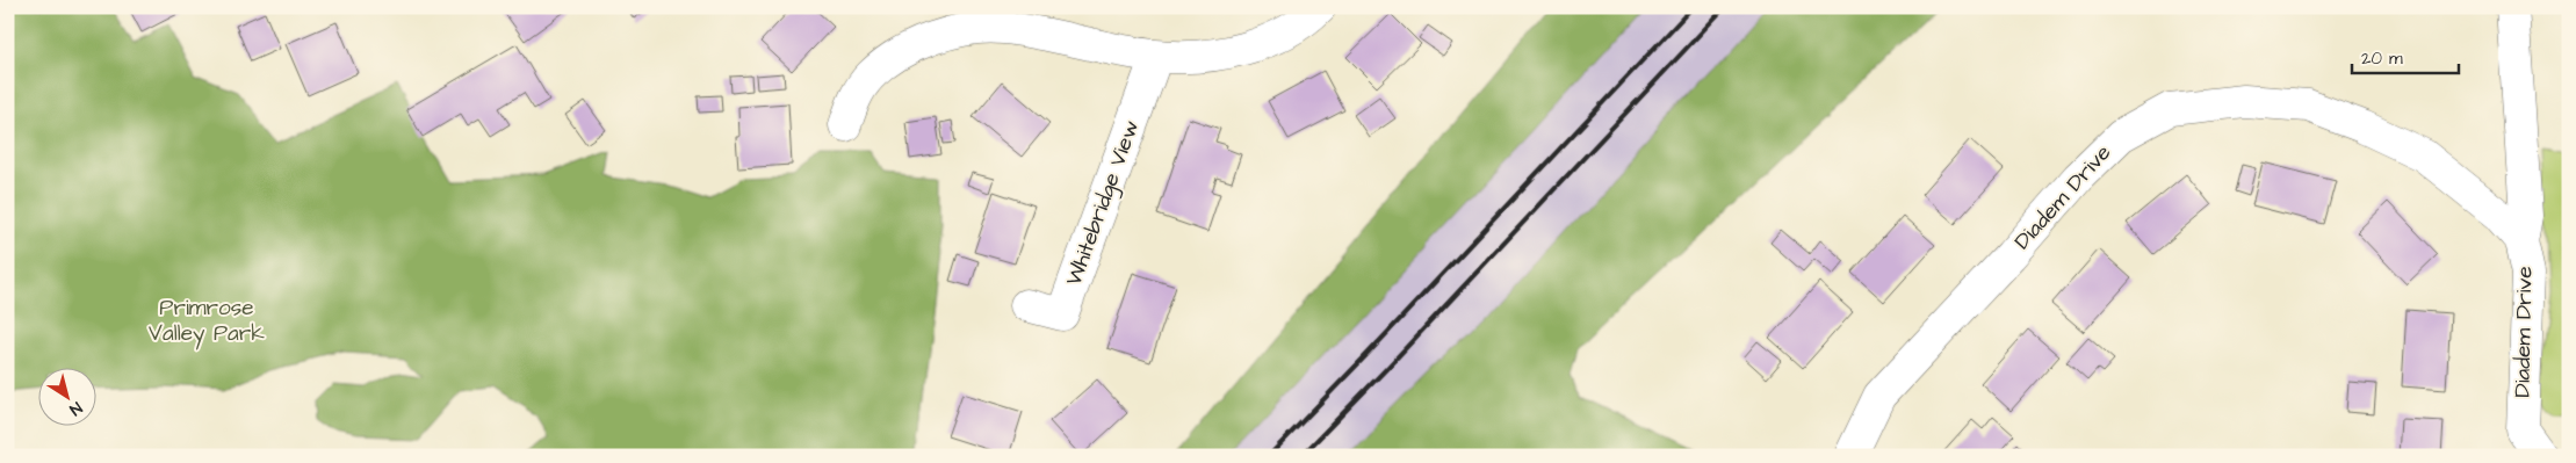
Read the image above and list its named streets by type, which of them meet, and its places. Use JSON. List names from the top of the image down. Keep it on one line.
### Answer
{"streets":{"street":["Diadem Drive","Whitebridge View"]},"parks":["Primrose Valley Park"],"scale_bar":"20 m","north":"bottom right"}
